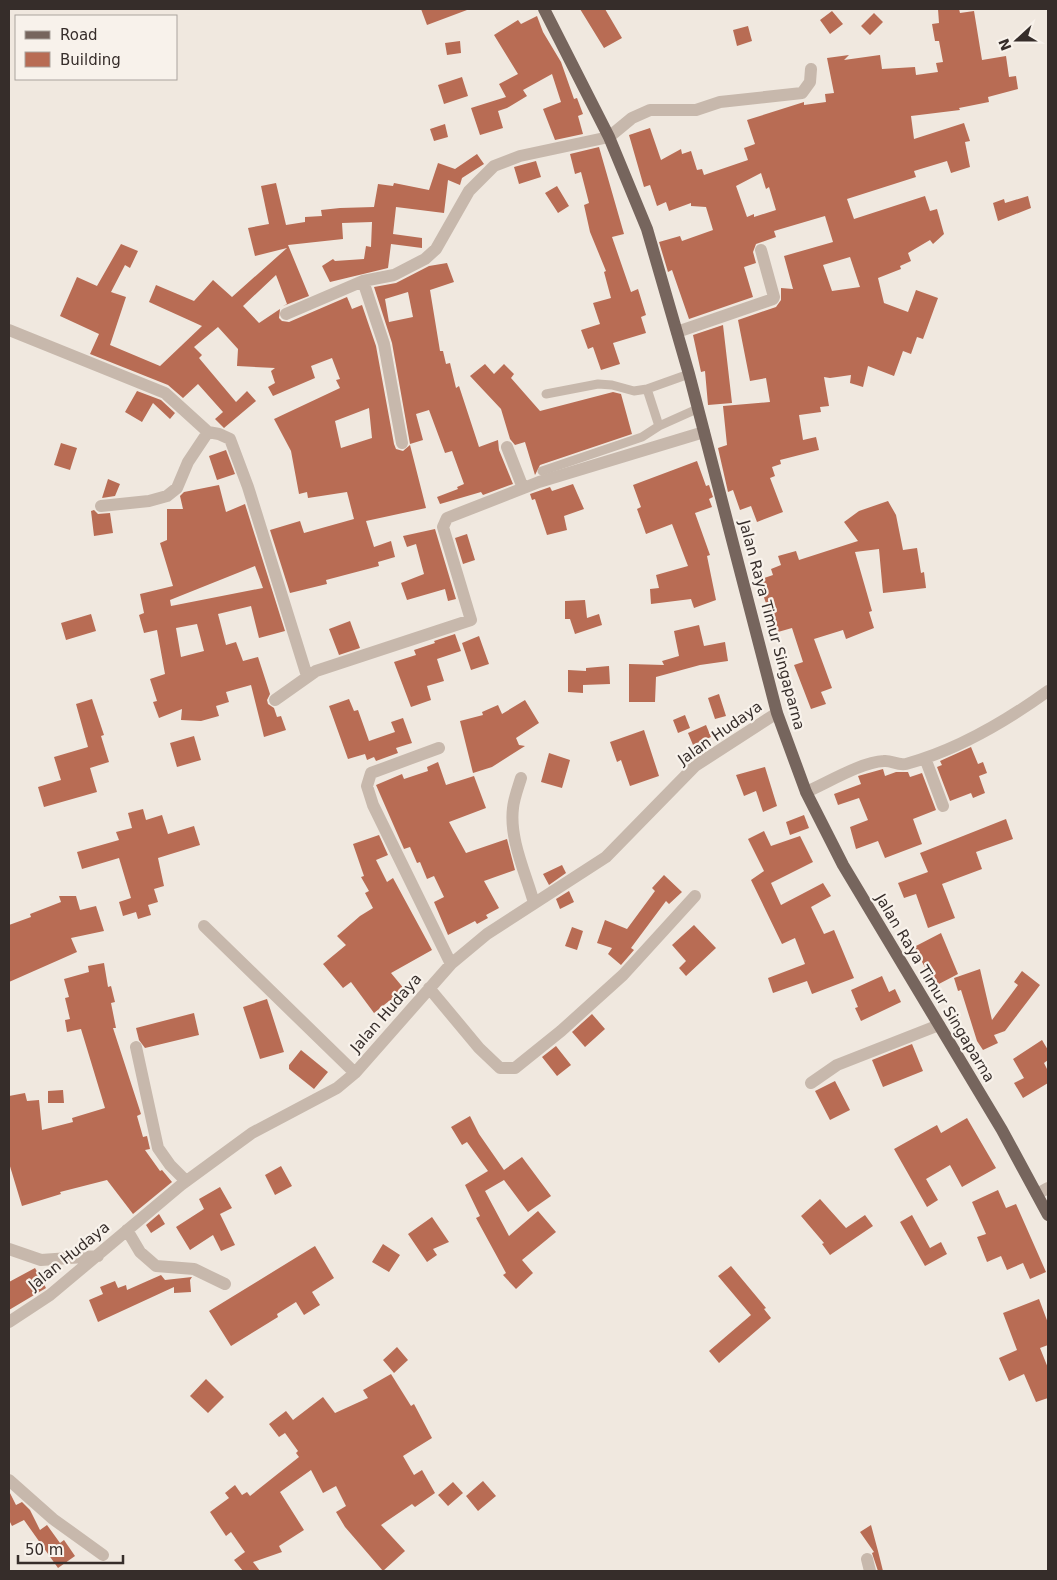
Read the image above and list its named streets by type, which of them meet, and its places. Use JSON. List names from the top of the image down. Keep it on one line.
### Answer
{"streets":{"main road":["Jalan Raya Timur Singaparna"],"street":["Jalan Hudaya"]},"crossings":[["Jalan Raya Timur Singaparna","Jalan Hudaya"]],"legend":["Road","Building"],"scale_bar":"50 m","north":"left"}
